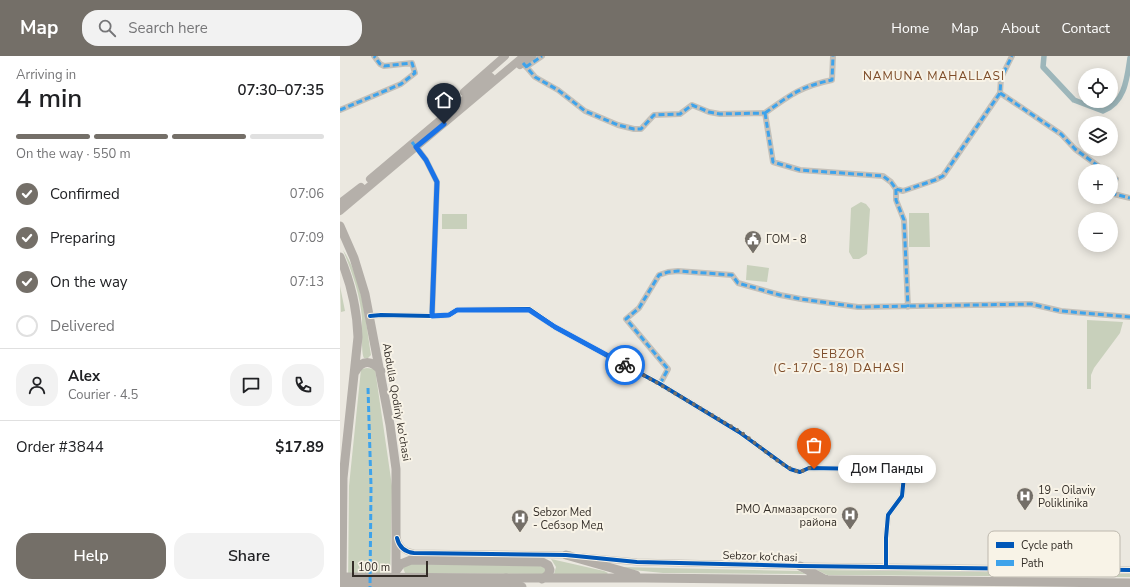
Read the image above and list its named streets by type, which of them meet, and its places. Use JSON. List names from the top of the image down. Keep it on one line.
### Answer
{"streets":{"main road":["Abdulla Qodiriy ko'chasi","Sebzor ko‘chasi"]},"crossings":[["Abdulla Qodiriy ko'chasi","Sebzor ko‘chasi"]],"districts":["NAMUNA MAHALLASI","SEBZOR (C-17/C-18) DAHASI"],"places":{"public building":["ГОМ - 8"],"other":["Дом Панды"],"hospital":["19 - Oilaviy Poliklinika","РМО Алмазарского района","Sebzor Med - Себзор Мед"]},"legend":["Cycle path","Path"],"scale_bar":"100 m","page":{"header":"Map","search":"Search here","nav":["Home","Map","About","Contact"],"heading":["4 min","Arriving in","07:30–07:35"],"panel":["Alex","Courier · 4.5","Order #3844","$17.89"],"map_buttons":["+","−"],"bar":"On the way · 550 m","list":[["Confirmed","07:06"],["Preparing","07:09"],["On the way","07:13"],"Delivered"],"bubble":"Дом Панды","buttons":["Help","Share"],"scale":"100 m"}}
